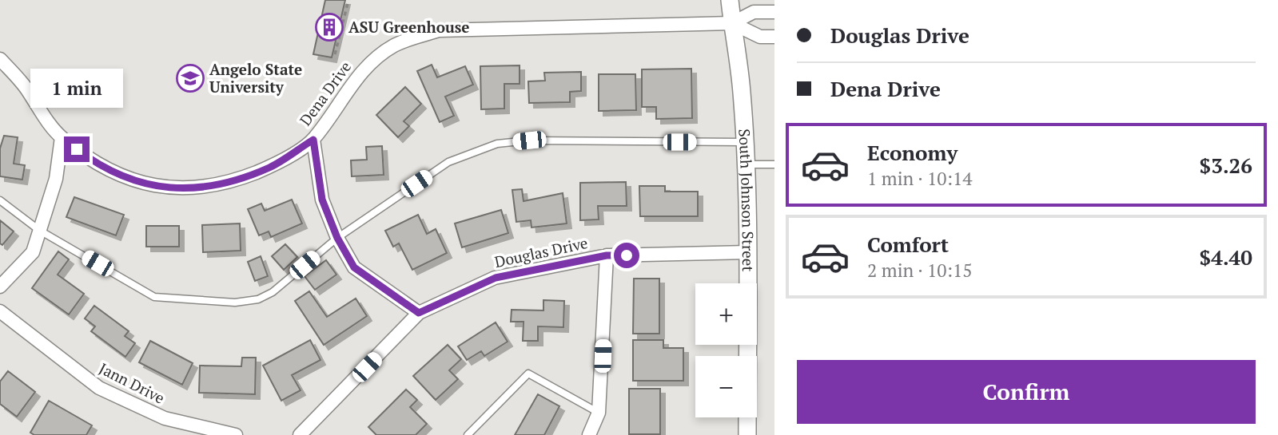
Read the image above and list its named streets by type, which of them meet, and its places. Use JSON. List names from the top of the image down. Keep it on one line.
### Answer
{"streets":{"main road":["South Johnson Street"],"street":["Dena Drive","Douglas Drive","Jann Drive"]},"crossings":[["Dena Drive","South Johnson Street"],["South Johnson Street","Douglas Drive"]],"places":{"building":["ASU Greenhouse"],"school or university":["Angelo State University"]},"page":{"banner":["Douglas Drive","Dena Drive"],"bubble":"1 min","list":[{"name":"Economy","note":"1 min · 10:14","value":"$3.26"},{"name":"Comfort","note":"2 min · 10:15","value":"$4.40"}],"map_buttons":["+","−"],"buttons":"Confirm"}}
